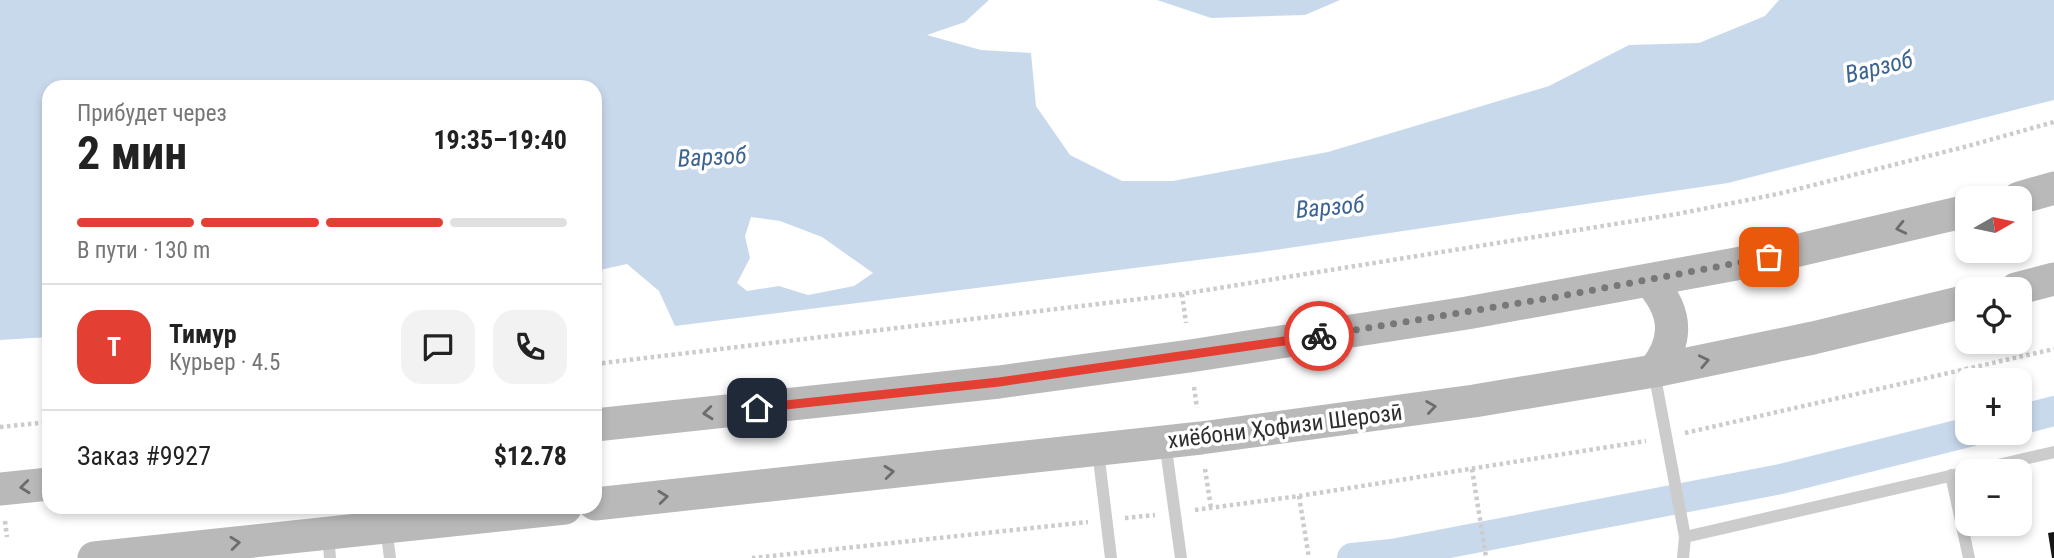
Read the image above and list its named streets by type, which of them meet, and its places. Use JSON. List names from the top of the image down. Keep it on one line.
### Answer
{"streets":{"main road":["хиёбони Ҳофизи Шерозӣ"]},"water":["Варзоб"],"north":"right","page":{"heading":["2 мин","Прибудет через","19:35–19:40"],"panel":["Тимур","Курьер · 4.5","Заказ #9927","$12.78"],"map_buttons":["+","−"],"bar":"В пути · 130 m","round":"Т"}}
